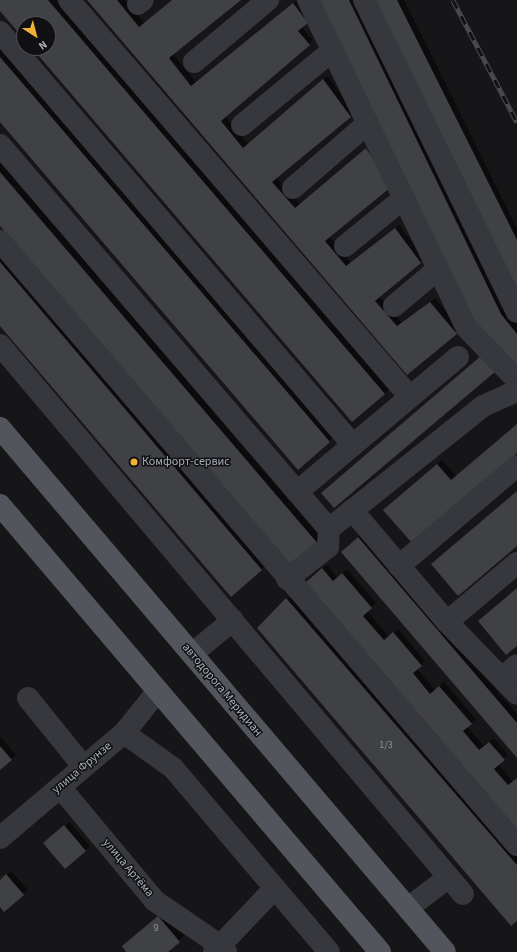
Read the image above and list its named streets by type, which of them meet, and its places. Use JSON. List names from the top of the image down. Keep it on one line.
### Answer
{"streets":{"main road":["автодорога Меридиан"],"street":["улица Фрунзе","улица Артёма"]},"crossings":[["улица Фрунзе","улица Артёма"]],"places":["Комфорт-сервис"],"house_numbers":["1/3","9"],"north":"bottom right"}
